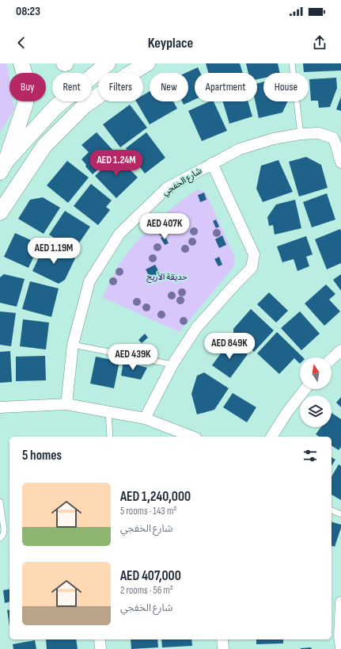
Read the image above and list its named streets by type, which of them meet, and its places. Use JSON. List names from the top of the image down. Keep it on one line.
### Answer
{"streets":{"street":["شارع الخفجي"]},"parks":["حديقة الأريج"],"north":"top","page":{"status":"08:23","header":"Keyplace","chip":["Buy","Rent","Filters","New","Apartment","House"],"price":["AED 1.24M","AED 407K","AED 1.19M","AED 849K","AED 439K"],"heading":"5 homes","list":[{"name":"AED 1,240,000","note":"5 rooms · 143 m² · شارع الخفجي"},{"name":"AED 407,000","note":"2 rooms · 56 m² · شارع الخفجي"}]}}
